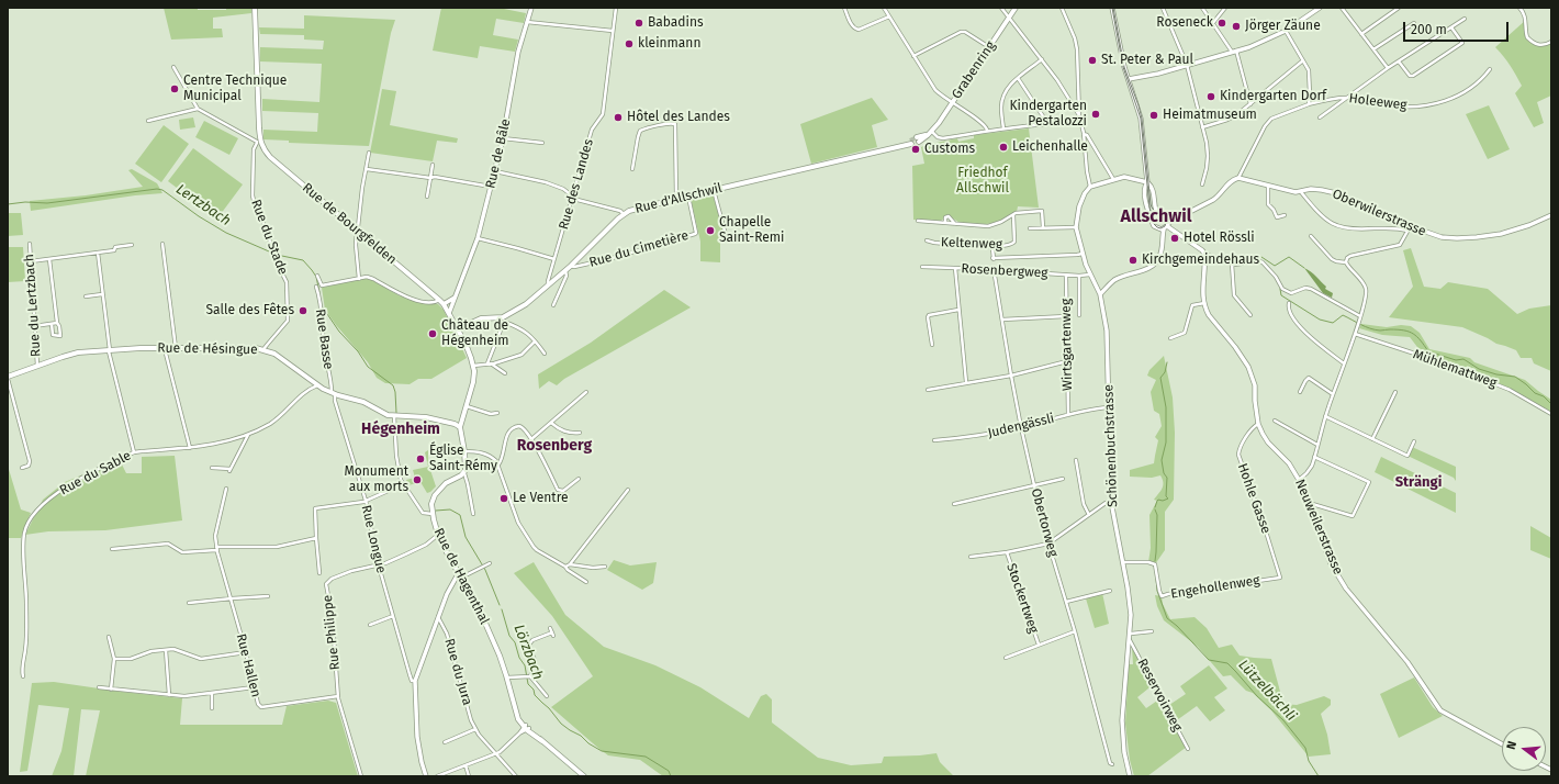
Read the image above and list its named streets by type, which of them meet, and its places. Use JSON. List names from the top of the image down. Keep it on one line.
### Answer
{"streets":{"main road":["Grabenring","Rue d'Allschwil","Rue de Bourgfelden","Rue de Hésingue","Rue de Hagenthal"],"street":["Holeeweg","Rue de Bâle","Rue des Landes","Oberwilerstrasse","Rue du Stade","Keltenweg","Rue du Cimetière","Rosenbergweg","Rue du Lertzbach","Rue Basse","Wirtsgartenweg","Mühlemattweg","Judengässli","Schönenbuchstrasse","Rue du Sable","Hohle Gasse","Obertorweg","Neuweilerstrasse","Rue Longue","Engehollenweg","Stockertweg","Rue Philippe","Rue Hallen","Rue du Jura","Reservoirweg"]},"crossings":[["Holeeweg","Oberwilerstrasse"],["Rue de Bâle","Rue de Bourgfelden"],["Rue des Landes","Rue d'Allschwil"],["Rue d'Allschwil","Rue de Bourgfelden"],["Rue d'Allschwil","Rue du Cimetière"],["Rue de Bourgfelden","Rue du Stade"],["Rue de Bourgfelden","Rue de Hésingue"],["Rue du Stade","Rue de Hésingue"],["Rosenbergweg","Wirtsgartenweg"],["Rosenbergweg","Schönenbuchstrasse"],["Rue du Lertzbach","Rue de Hésingue"],["Rue Basse","Rue de Hésingue"],["Rue Basse","Rue Longue"],["Wirtsgartenweg","Judengässli"],["Rue de Hésingue","Rue du Sable"],["Rue de Hésingue","Rue Longue"],["Judengässli","Schönenbuchstrasse"],["Judengässli","Obertorweg"],["Schönenbuchstrasse","Engehollenweg"],["Schönenbuchstrasse","Reservoirweg"],["Hohle Gasse","Neuweilerstrasse"],["Hohle Gasse","Engehollenweg"],["Rue Longue","Rue Philippe"],["Rue de Hagenthal","Rue Philippe"],["Rue Philippe","Rue Hallen"]],"districts":["Allschwil","Hégenheim","Rosenberg","Strängi"],"water":["Lertzbach","Lörzbach","Lützelbächli"],"parks":["Friedhof Allschwil"],"places":["Babadins","Roseneck","Jörger Zäune","kleinmann","St. Peter & Paul","Centre Technique Municipal","Kindergarten Dorf","Kindergarten Pestalozzi","Heimatmuseum","Hôtel des Landes","Leichenhalle","Customs","Chapelle Saint-Remi","Hotel Rössli","Kirchgemeindehaus","Salle des Fêtes","Château de Hégenheim","Église Saint-Rémy","Monument aux morts","Le Ventre"],"scale_bar":"200 m","north":"left"}
